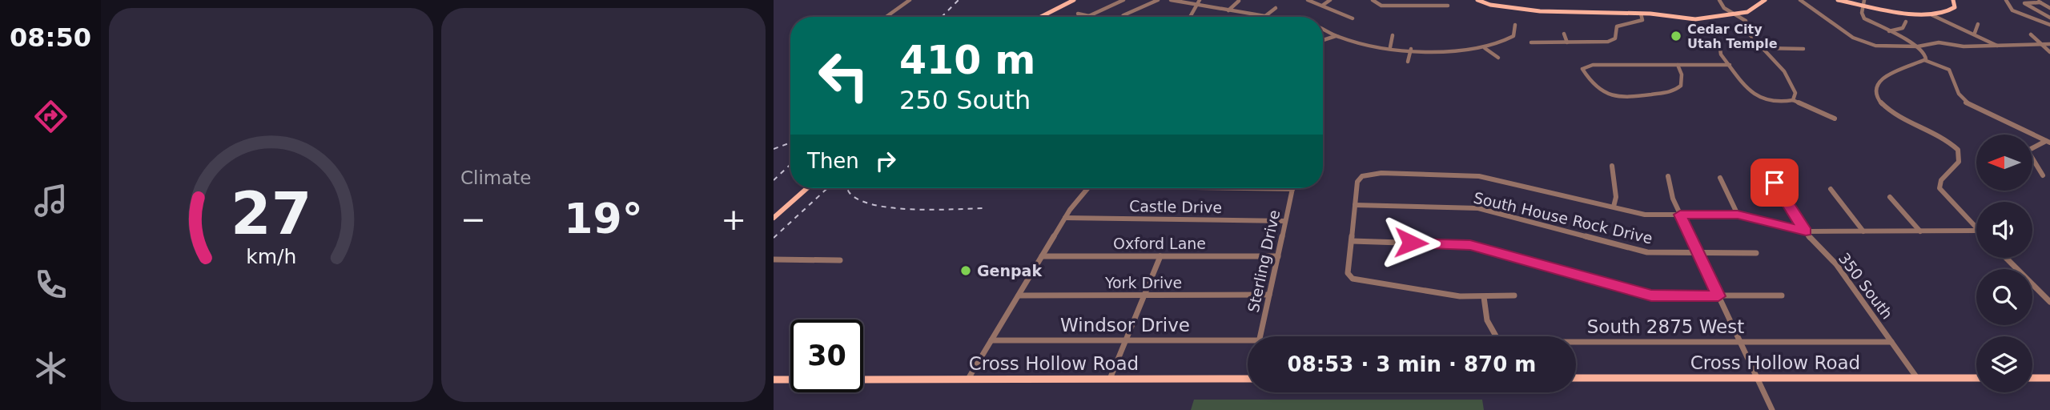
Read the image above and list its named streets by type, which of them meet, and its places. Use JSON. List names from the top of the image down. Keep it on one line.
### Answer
{"streets":{"main road":["Cross Hollow Road"],"street":["Castle Drive","South House Rock Drive","Oxford Lane","Sterling Drive","York Drive","350 South","Windsor Drive","South 2875 West"]},"crossings":[["Castle Drive","Sterling Drive"],["Oxford Lane","Sterling Drive"],["Sterling Drive","York Drive"],["350 South","South 2875 West"],["350 South","Cross Hollow Road"]],"places":["Cedar City Utah Temple","Genpak"],"north":"left","page":{"tabs":"08:50","tile":"Climate","turn":["410 m","250 South"],"then":"Then","heat":["−","19°","+"],"limit":"30","trip":"08:53 · 3 min · 870 m","gauge":["27","km/h"]}}
